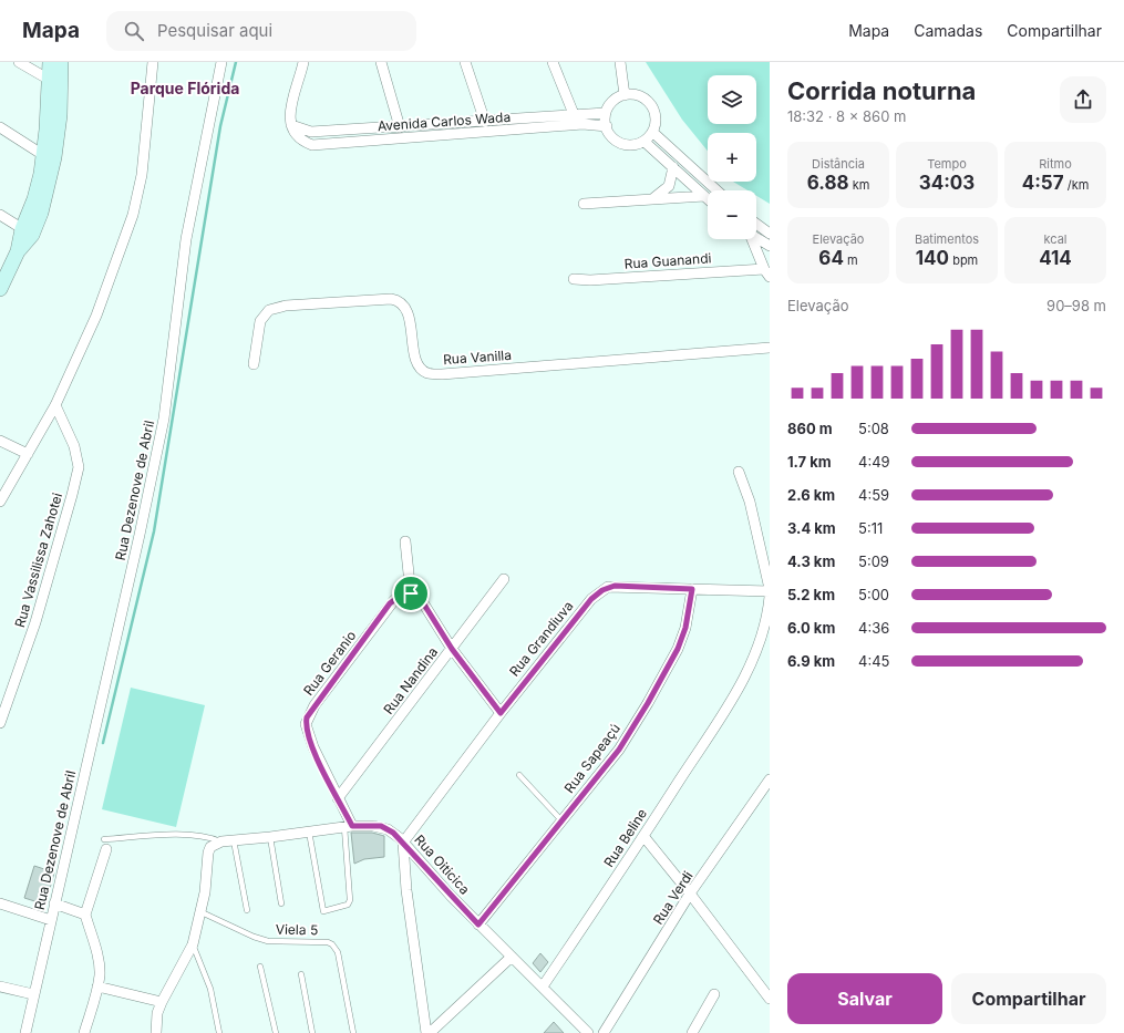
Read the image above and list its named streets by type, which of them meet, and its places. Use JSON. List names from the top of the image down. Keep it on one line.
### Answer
{"streets":{"street":["Avenida Carlos Wada","Rua Guanandi","Rua Vanilla","Rua Dezenove de Abril","Rua Vassilissa Zahotei","Rua Grandiuva","Rua Geranio","Rua Nandina","Rua Sapeaçú","Rua Beline","Rua Oiticica","Rua Verdi"],"lane":["Viela 5"]},"crossings":[["Rua Grandiuva","Rua Sapeaçú"],["Rua Grandiuva","Rua Oiticica"],["Rua Geranio","Rua Nandina"],["Rua Geranio","Rua Oiticica"],["Rua Sapeaçú","Rua Oiticica"],["Rua Beline","Rua Oiticica"],["Rua Oiticica","Viela 5"]],"districts":["Parque Flórida"],"page":{"header":"Mapa","search":"Pesquisar aqui","nav":["Mapa","Camadas","Compartilhar"],"heading":["Corrida noturna","18:32 · 8 × 860 m"],"map_buttons":["+","−"],"stats":[["Distância","6.88 km"],["Tempo","34:03"],["Ritmo","4:57 /km"],["Elevação","64 m"],["Batimentos","140 bpm"],["kcal","414"]],"chart":["Elevação","90–98 m"],"list":[{"name":"860 m","note":"5:08"},{"name":"1.7 km","note":"4:49"},{"name":"2.6 km","note":"4:59"},{"name":"3.4 km","note":"5:11"},{"name":"4.3 km","note":"5:09"},{"name":"5.2 km","note":"5:00"},{"name":"6.0 km","note":"4:36"},{"name":"6.9 km","note":"4:45"}],"buttons":["Salvar","Compartilhar"]}}
